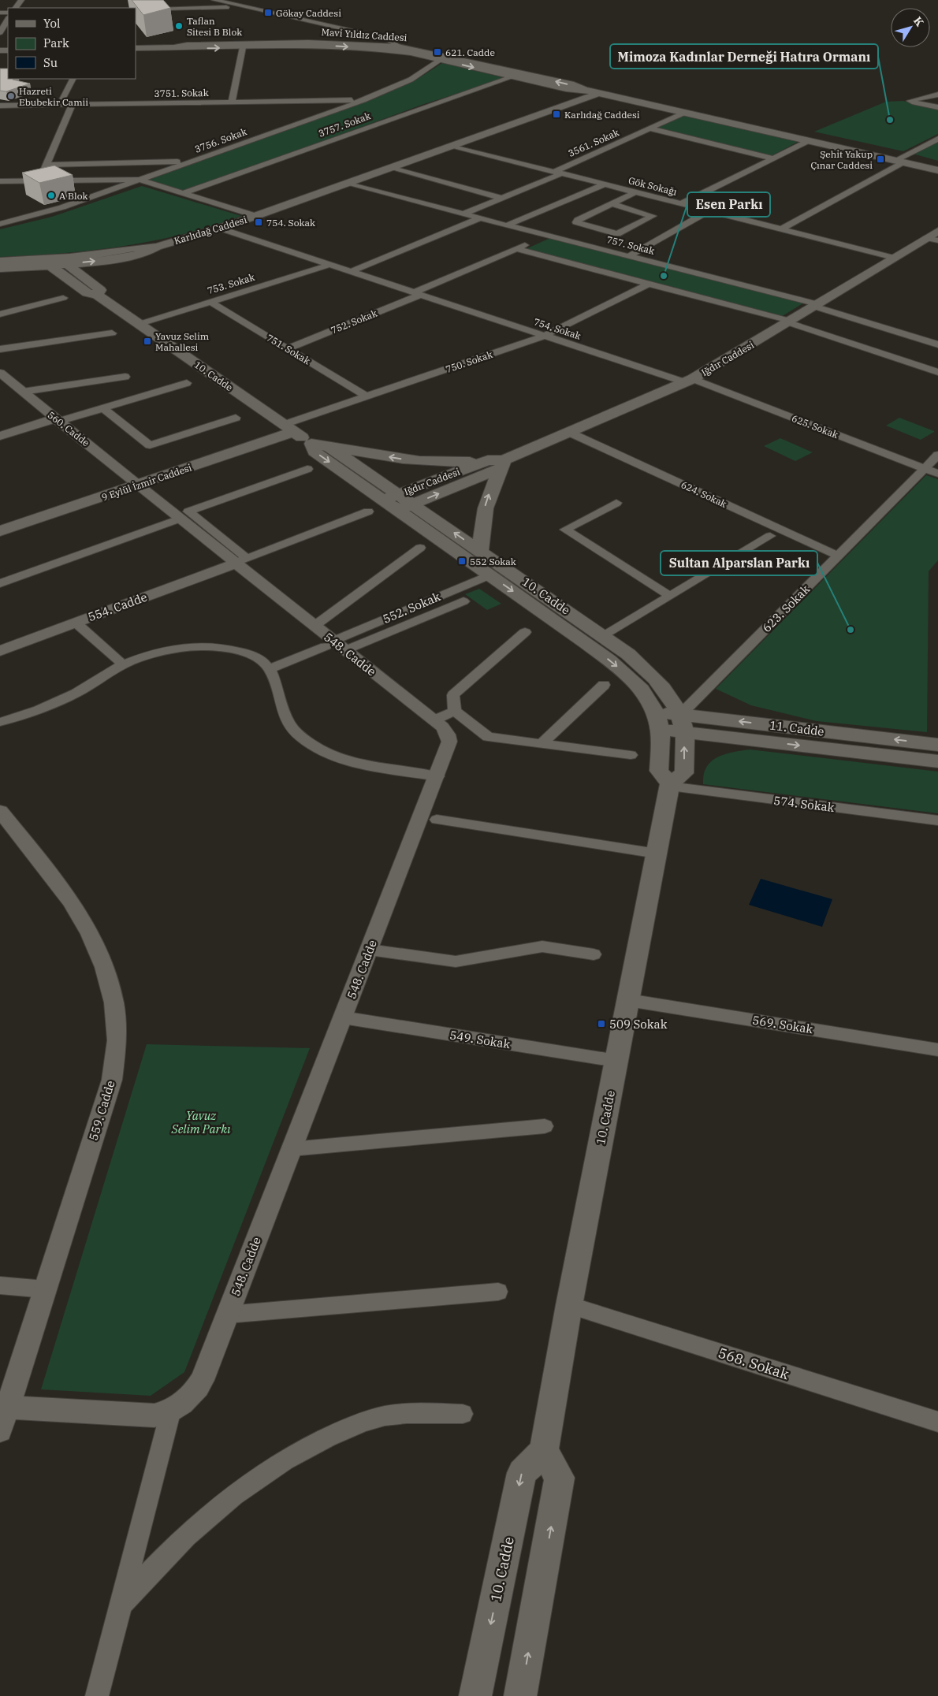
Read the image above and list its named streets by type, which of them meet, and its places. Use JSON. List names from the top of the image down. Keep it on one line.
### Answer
{"streets":{"main road":["Mavi Yıldız Caddesi","Karlıdağ Caddesi","Iğdır Caddesi","10. Cadde","9 Eylül İzmir Caddesi","11. Cadde"],"street":["3751. Sokak","3757. Sokak","3756. Sokak","3561. Sokak","Gök Sokağı","757. Sokak","753. Sokak","752. Sokak","754. Sokak","751. Sokak","750. Sokak","625. Sokak","560. Cadde","624. Sokak","554. Cadde","552. Sokak","623. Sokak","548. Cadde","574. Sokak","569. Sokak","549. Sokak","559. Cadde","568. Sokak"]},"crossings":[["Mavi Yıldız Caddesi","3757. Sokak"],["Mavi Yıldız Caddesi","3756. Sokak"],["3751. Sokak","3756. Sokak"],["3561. Sokak","Gök Sokağı"],["Gök Sokağı","Karlıdağ Caddesi"],["Gök Sokağı","Iğdır Caddesi"],["Karlıdağ Caddesi","757. Sokak"],["Karlıdağ Caddesi","754. Sokak"],["Karlıdağ Caddesi","10. Cadde"],["757. Sokak","752. Sokak"],["757. Sokak","Iğdır Caddesi"],["753. Sokak","754. Sokak"],["753. Sokak","751. Sokak"],["753. Sokak","10. Cadde"],["752. Sokak","754. Sokak"],["752. Sokak","751. Sokak"],["754. Sokak","Iğdır Caddesi"],["754. Sokak","750. Sokak"],["754. Sokak","625. Sokak"],["751. Sokak","750. Sokak"],["Iğdır Caddesi","10. Cadde"],["Iğdır Caddesi","625. Sokak"],["Iğdır Caddesi","624. Sokak"],["750. Sokak","10. Cadde"],["750. Sokak","9 Eylül İzmir Caddesi"],["10. Cadde","9 Eylül İzmir Caddesi"],["10. Cadde","552. Sokak"],["10. Cadde","623. Sokak"],["10. Cadde","11. Cadde"],["10. Cadde","574. Sokak"],["10. Cadde","569. Sokak"],["10. Cadde","549. Sokak"],["10. Cadde","568. Sokak"],["625. Sokak","623. Sokak"],["560. Cadde","9 Eylül İzmir Caddesi"],["560. Cadde","548. Cadde"],["9 Eylül İzmir Caddesi","548. Cadde"],["624. Sokak","623. Sokak"],["554. Cadde","548. Cadde"],["552. Sokak","548. Cadde"],["623. Sokak","11. Cadde"],["548. Cadde","549. Sokak"],["548. Cadde","559. Cadde"]],"parks":["Yavuz Selim Parkı"],"places":{"transit":["Gökay Caddesi","621. Cadde","Karlıdağ Caddesi","Şehit Yakup Çınar Caddesi","754. Sokak","Yavuz Selim Mahallesi","552 Sokak","509 Sokak"],"other":["Taflan Sitesi B Blok","Hazreti Ebubekir Camii","Mimoza Kadınlar Derneği Hatıra Ormanı","A Blok","Esen Parkı","Sultan Alparslan Parkı"]},"legend":["Yol","Park","Su"],"north":"top right"}
